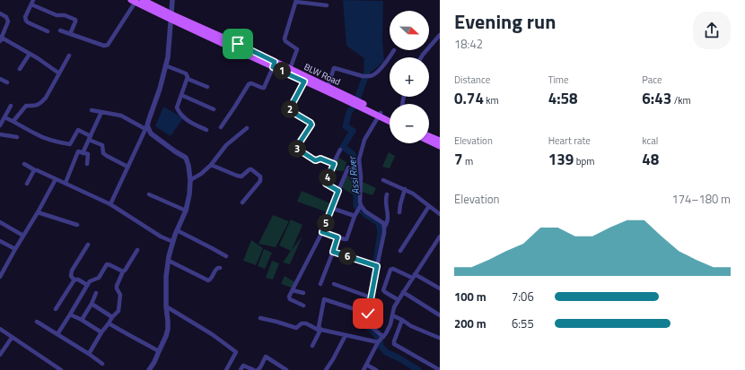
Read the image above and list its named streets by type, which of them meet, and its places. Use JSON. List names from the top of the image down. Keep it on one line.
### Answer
{"streets":{"main road":["BLW Road"]},"water":["Assi River"],"north":"right","page":{"heading":["Evening run","18:42"],"map_buttons":["+","−"],"stats":[["Distance","0.74 km"],["Time","4:58"],["Pace","6:43 /km"],["Elevation","7 m"],["Heart rate","139 bpm"],["kcal","48"]],"pins":["1","2","3","4","5","6"],"chart":["Elevation","174–180 m"],"list":[{"name":"100 m","note":"7:06"},{"name":"200 m","note":"6:55"}]}}
